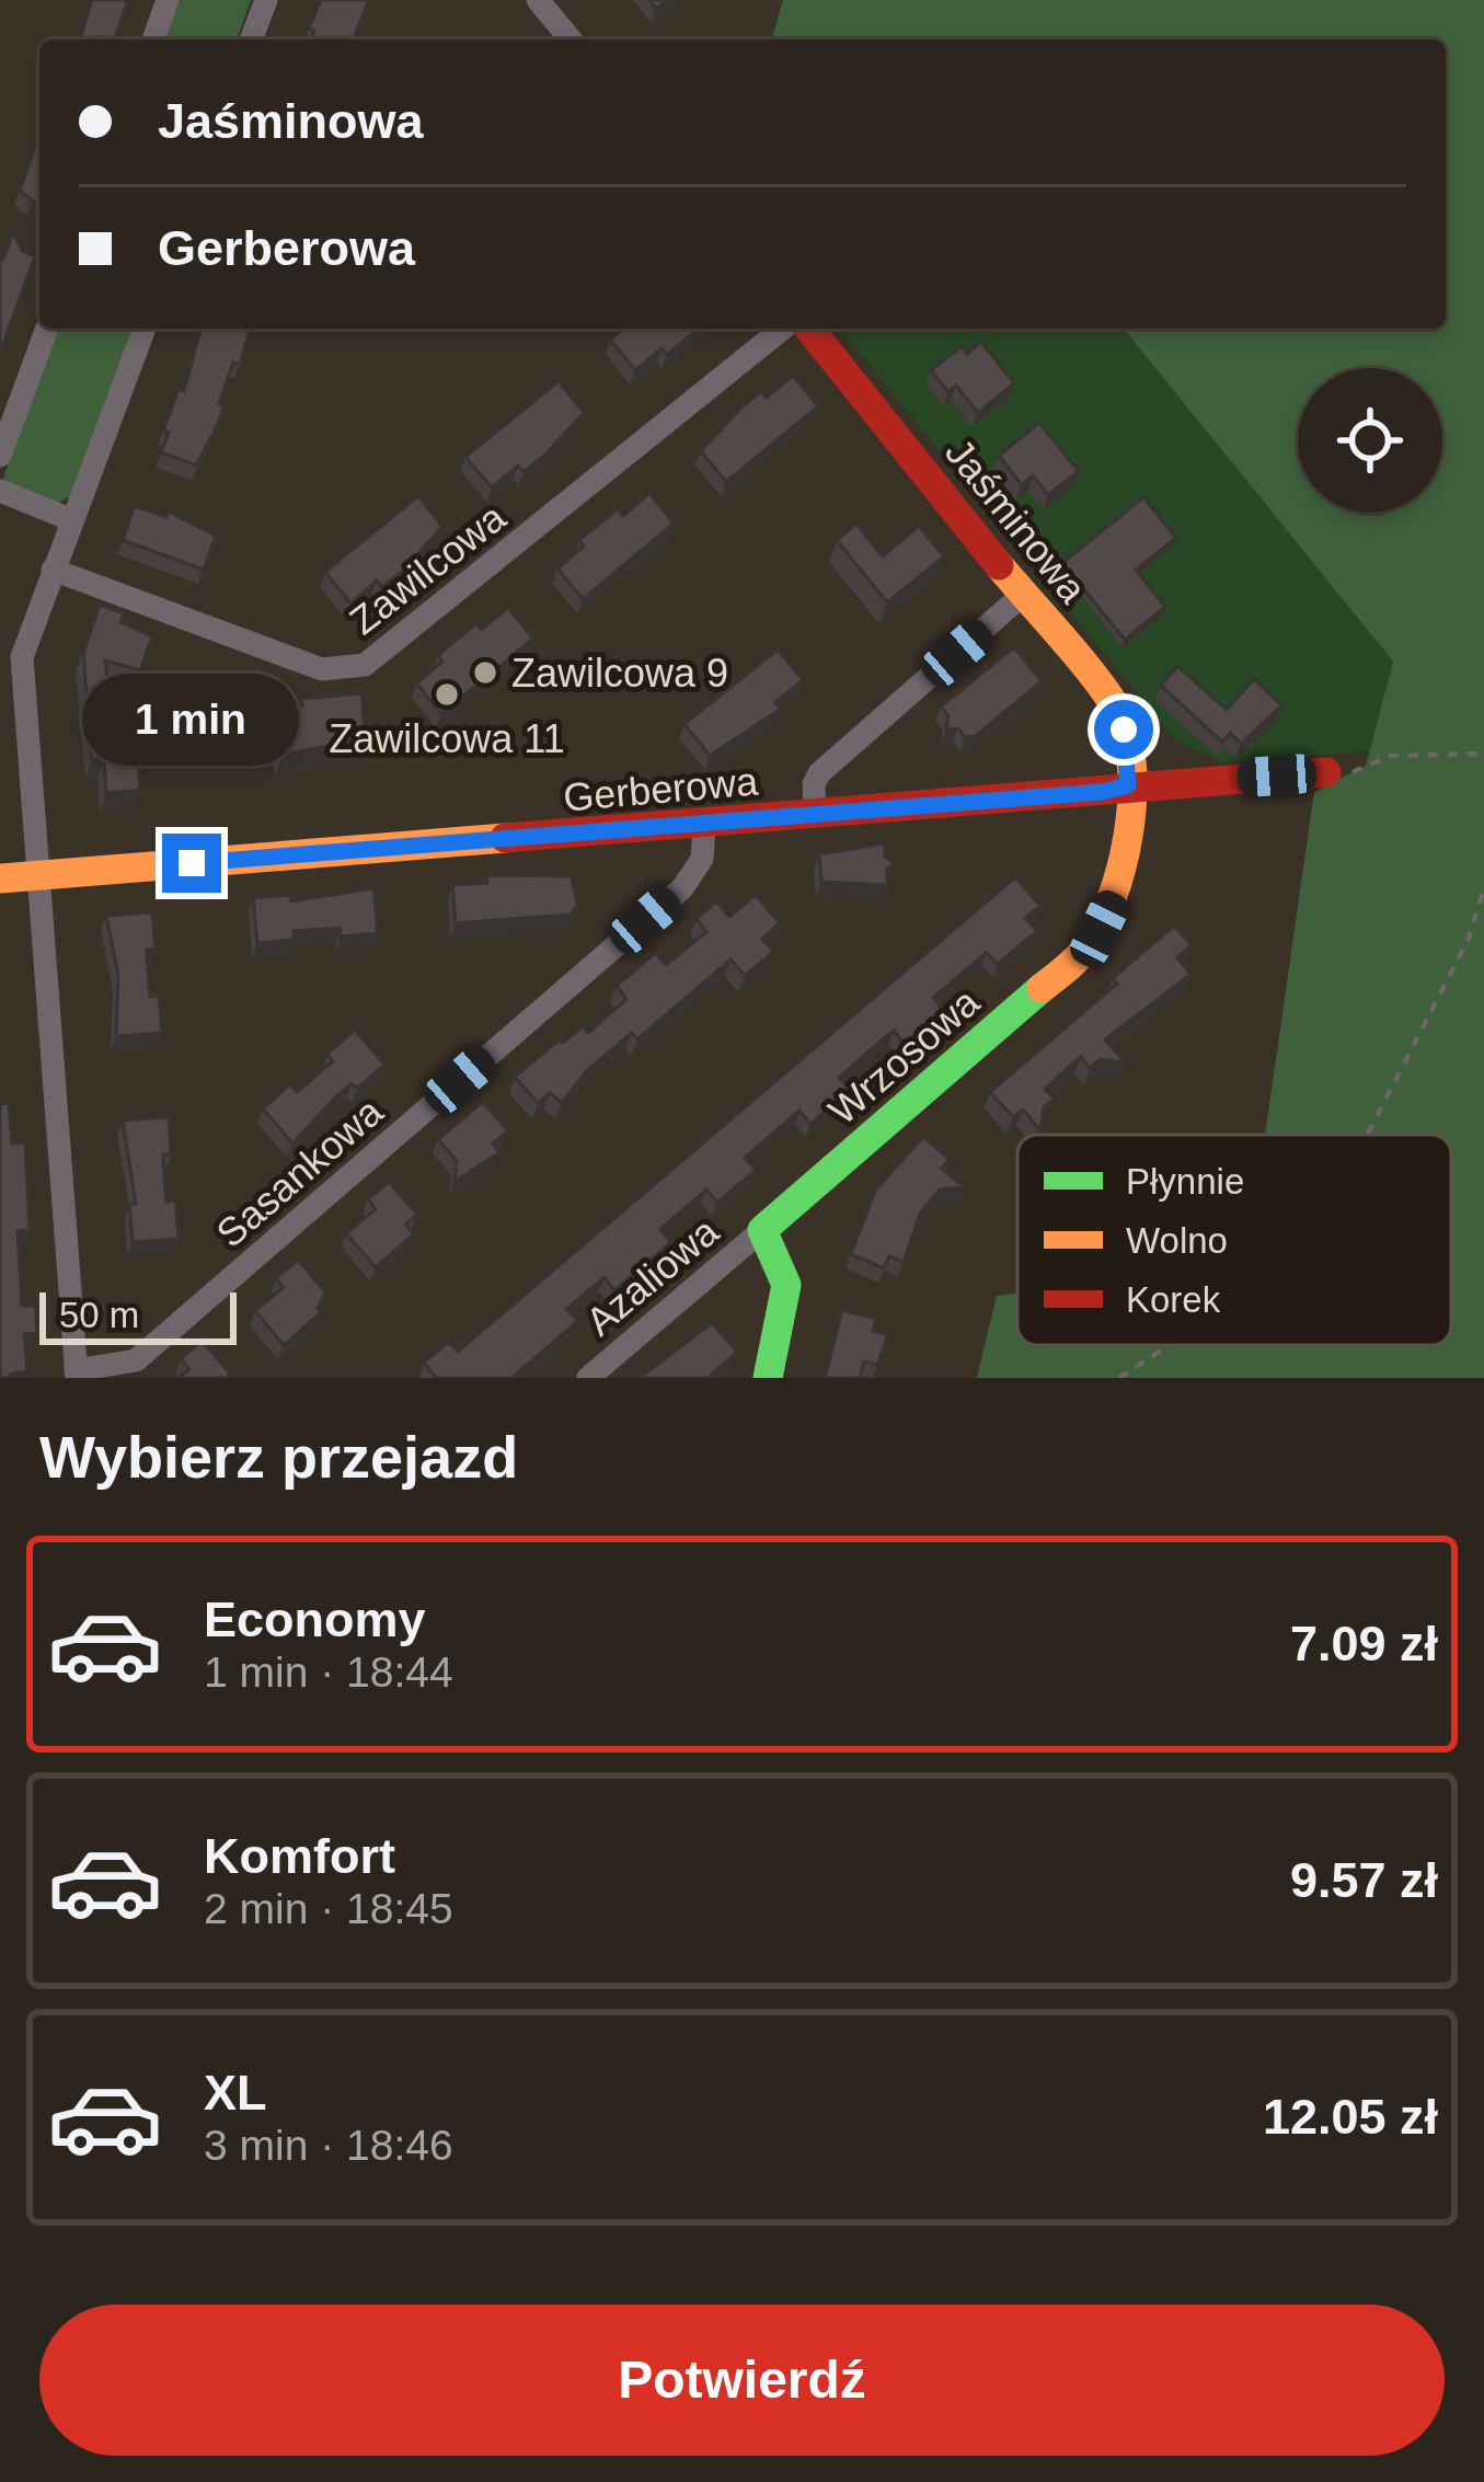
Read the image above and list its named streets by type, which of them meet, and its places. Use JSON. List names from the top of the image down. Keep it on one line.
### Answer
{"streets":{"street":["Jaśminowa","Zawilcowa","Gerberowa","Wrzosowa","Sasankowa","Azaliowa"]},"crossings":[["Jaśminowa","Gerberowa"],["Jaśminowa","Wrzosowa"],["Gerberowa","Wrzosowa"],["Gerberowa","Sasankowa"],["Wrzosowa","Azaliowa"]],"places":["Zawilcowa 9","Zawilcowa 11"],"legend":["Płynnie","Wolno","Korek"],"scale_bar":"50 m","page":{"banner":["Jaśminowa","Gerberowa"],"bubble":"1 min","scale":"50 m","heading":"Wybierz przejazd","list":[{"name":"Economy","note":"1 min · 18:44","value":"7.09 zł"},{"name":"Komfort","note":"2 min · 18:45","value":"9.57 zł"},{"name":"XL","note":"3 min · 18:46","value":"12.05 zł"}],"buttons":"Potwierdź"}}
